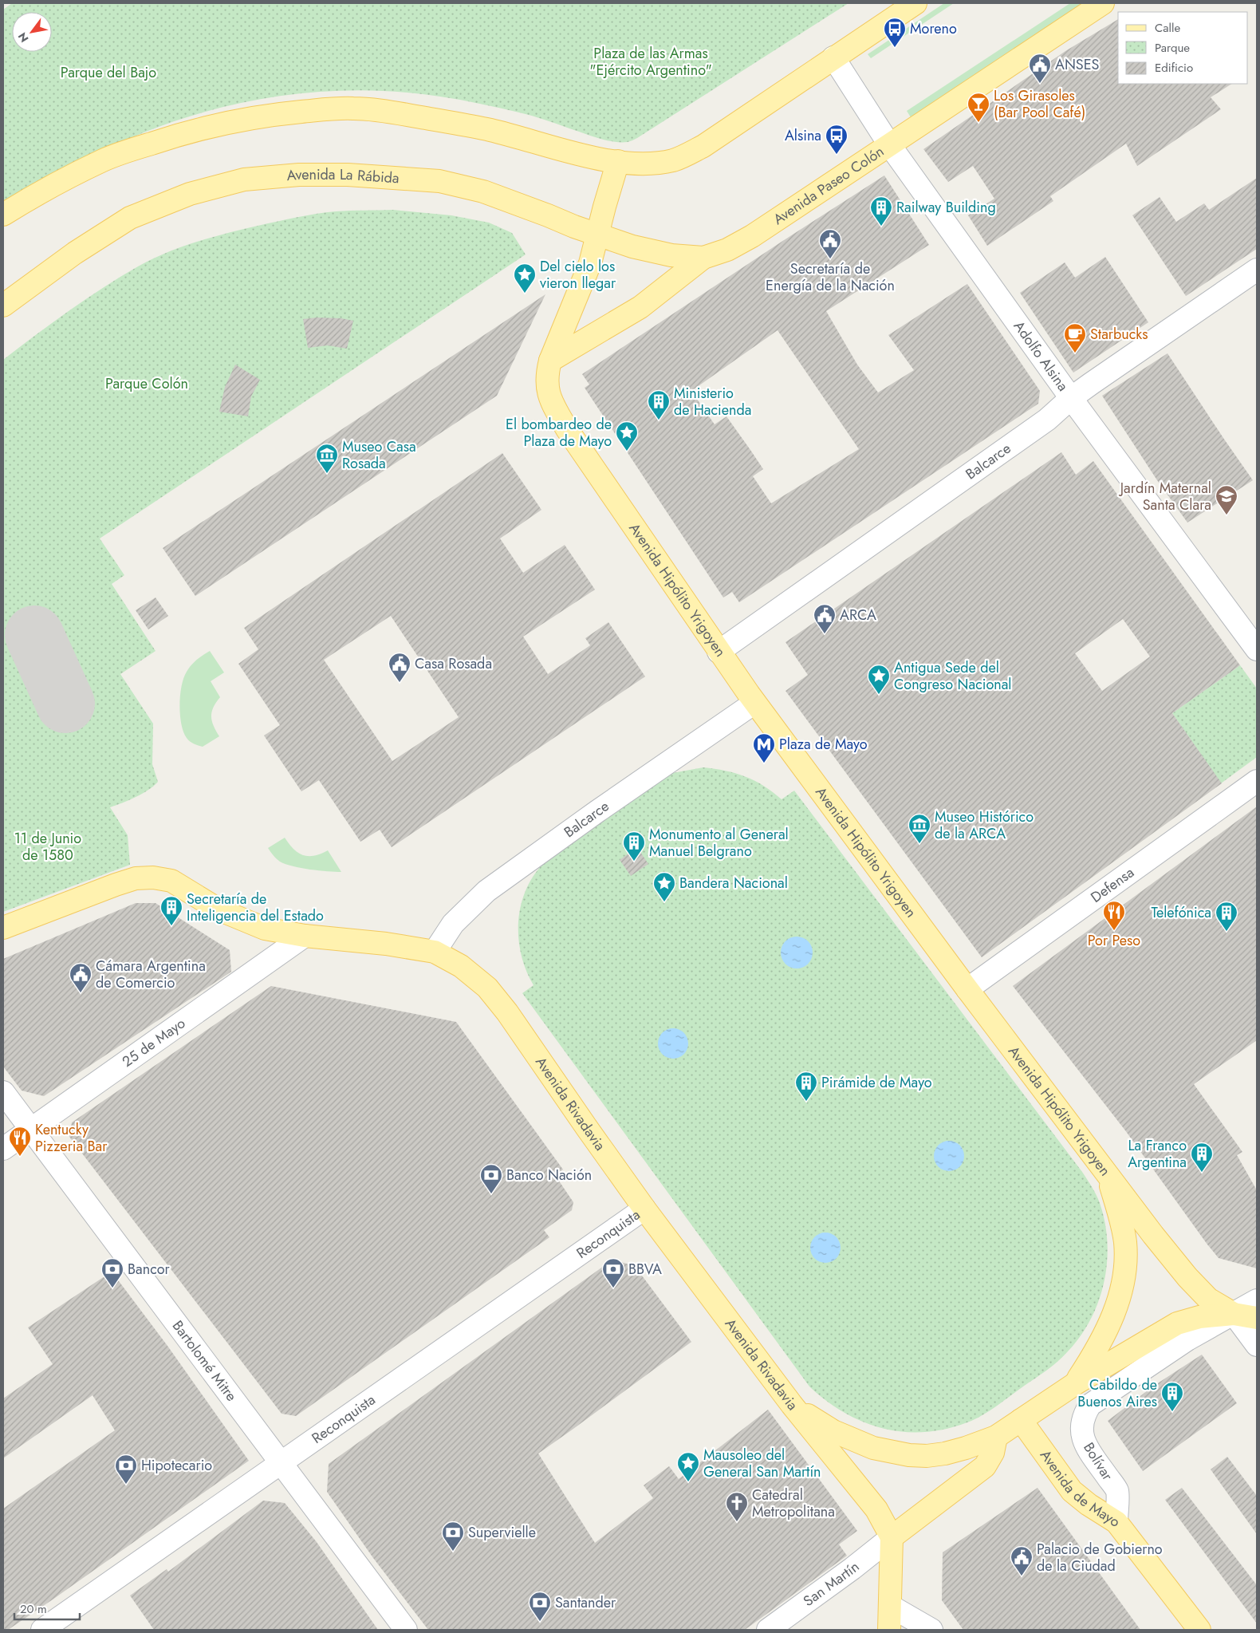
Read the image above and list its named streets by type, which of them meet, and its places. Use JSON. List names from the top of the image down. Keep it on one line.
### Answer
{"streets":{"main road":["Avenida La Rábida","Avenida Paseo Colón","Avenida Hipólito Yrigoyen","Avenida Rivadavia","Bolívar","Avenida de Mayo"],"street":["Adolfo Alsina","Balcarce","Defensa","25 de Mayo","Reconquista","Bartolomé Mitre","San Martín"]},"crossings":[["Avenida La Rábida","Avenida Paseo Colón"],["Avenida La Rábida","Avenida Hipólito Yrigoyen"],["Avenida Paseo Colón","Adolfo Alsina"],["Avenida Paseo Colón","Avenida Hipólito Yrigoyen"],["Adolfo Alsina","Balcarce"],["Balcarce","Avenida Hipólito Yrigoyen"],["Balcarce","Avenida Rivadavia"],["Avenida Hipólito Yrigoyen","Defensa"],["Avenida Hipólito Yrigoyen","Bolívar"],["25 de Mayo","Avenida Rivadavia"],["25 de Mayo","Bartolomé Mitre"],["Avenida Rivadavia","Reconquista"],["Avenida Rivadavia","Bolívar"],["Avenida Rivadavia","San Martín"],["Reconquista","Bartolomé Mitre"],["Bolívar","Avenida de Mayo"]],"parks":["Plaza de las Armas \"Ejército Argentino\"","Parque del Bajo","Parque Colón","11 de Junio de 1580"],"places":{"bus stop":["Moreno","Alsina"],"public building":["ANSES","Secretaría de Energía de la Nación","ARCA","Casa Rosada","Cámara Argentina de Comercio","Palacio de Gobierno de la Ciudad"],"bar":["Los Girasoles (Bar Pool Café)"],"building":["Railway Building","Ministerio de Hacienda","Monumento al General Manuel Belgrano","Secretaría de Inteligencia del Estado","Telefónica","Pirámide de Mayo","La Franco Argentina","Cabildo de Buenos Aires"],"place":["Del cielo los vieron llegar","El bombardeo de Plaza de Mayo","Antigua Sede del Congreso Nacional","Bandera Nacional","Mausoleo del General San Martín"],"cafe":["Starbucks"],"museum":["Museo Casa Rosada","Museo Histórico de la ARCA"],"school or university":["Jardín Maternal Santa Clara"],"metro station":["Plaza de Mayo"],"restaurant":["Por Peso","Kentucky Pizzeria Bar"],"bank":["Banco Nación","Bancor","BBVA","Hipotecario","Supervielle","Santander"],"church":["Catedral Metropolitana"]},"legend":["Calle","Parque","Edificio"],"scale_bar":"20 m","north":"bottom left"}
